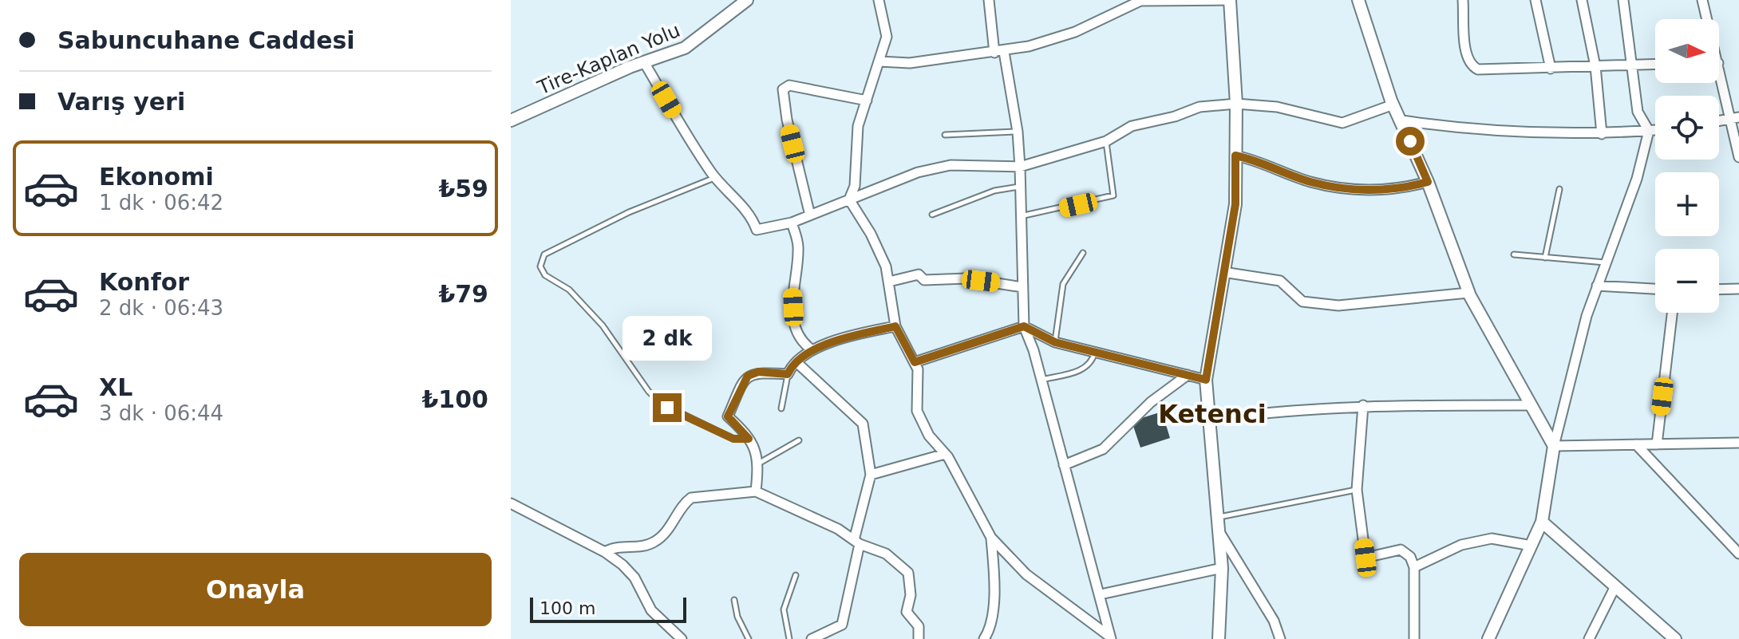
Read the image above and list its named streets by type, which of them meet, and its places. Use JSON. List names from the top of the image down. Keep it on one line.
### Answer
{"streets":{"street":["Tire-Kaplan Yolu"]},"districts":["Ketenci"],"scale_bar":"100 m","north":"right","page":{"banner":["Sabuncuhane Caddesi","Varış yeri"],"map_buttons":["+","−"],"list":[{"name":"Ekonomi","note":"1 dk · 06:42","value":"₺59"},{"name":"Konfor","note":"2 dk · 06:43","value":"₺79"},{"name":"XL","note":"3 dk · 06:44","value":"₺100"}],"bubble":"2 dk","buttons":"Onayla","scale":"100 m"}}
